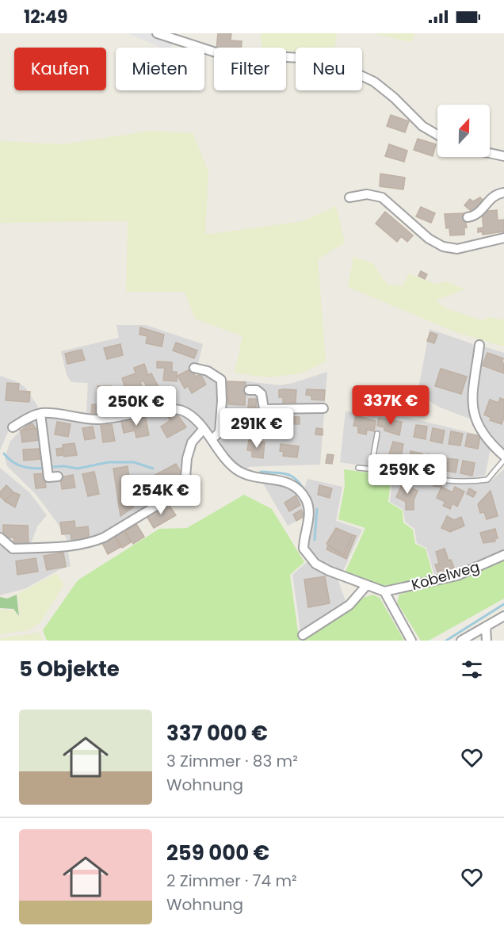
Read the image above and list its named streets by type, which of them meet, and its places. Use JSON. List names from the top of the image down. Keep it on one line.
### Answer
{"streets":{"street":["Kobelweg"]},"north":"top","page":{"status":"12:49","chip":["Kaufen","Mieten","Filter","Neu"],"price":["337K €","250K €","291K €","259K €","254K €"],"heading":"5 Objekte","list":[{"name":"337 000 €","note":"3 Zimmer · 83 m² · Wohnung"},{"name":"259 000 €","note":"2 Zimmer · 74 m² · Wohnung"}]}}
